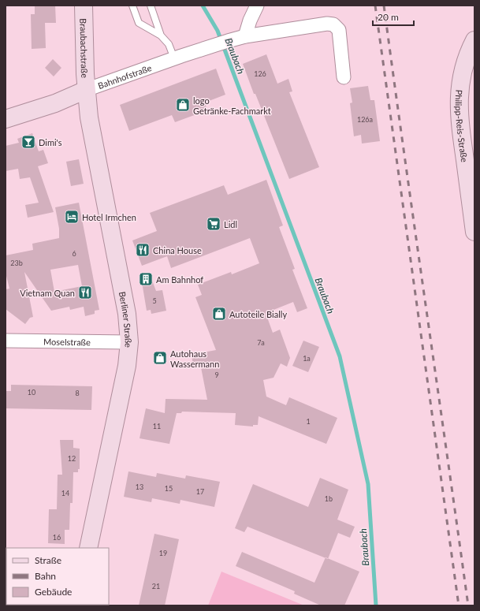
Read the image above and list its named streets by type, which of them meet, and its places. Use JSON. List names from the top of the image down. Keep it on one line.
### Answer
{"streets":{"street":["Braubachstraße","Bahnhofstraße","Philipp-Reis-Straße","Berliner Straße","Moselstraße"]},"crossings":[["Braubachstraße","Bahnhofstraße"],["Braubachstraße","Berliner Straße"],["Bahnhofstraße","Berliner Straße"],["Berliner Straße","Moselstraße"]],"water":["Braubach"],"places":{"shop":["logo Getränke-Fachmarkt","Autoteile Bially","Autohaus Wassermann"],"bar":["Dimi's"],"hotel":["Hotel Irmchen"],"supermarket":["Lidl"],"restaurant":["China House","Vietnam Quan"],"building":["Am Bahnhof"]},"house_numbers":["126","126a","6","23b","5","7a","1a","9","10","8","1","11","12","13","15","17","14","1b","16","19","21"],"legend":["Straße","Bahn","Gebäude"],"scale_bar":"20 m"}
